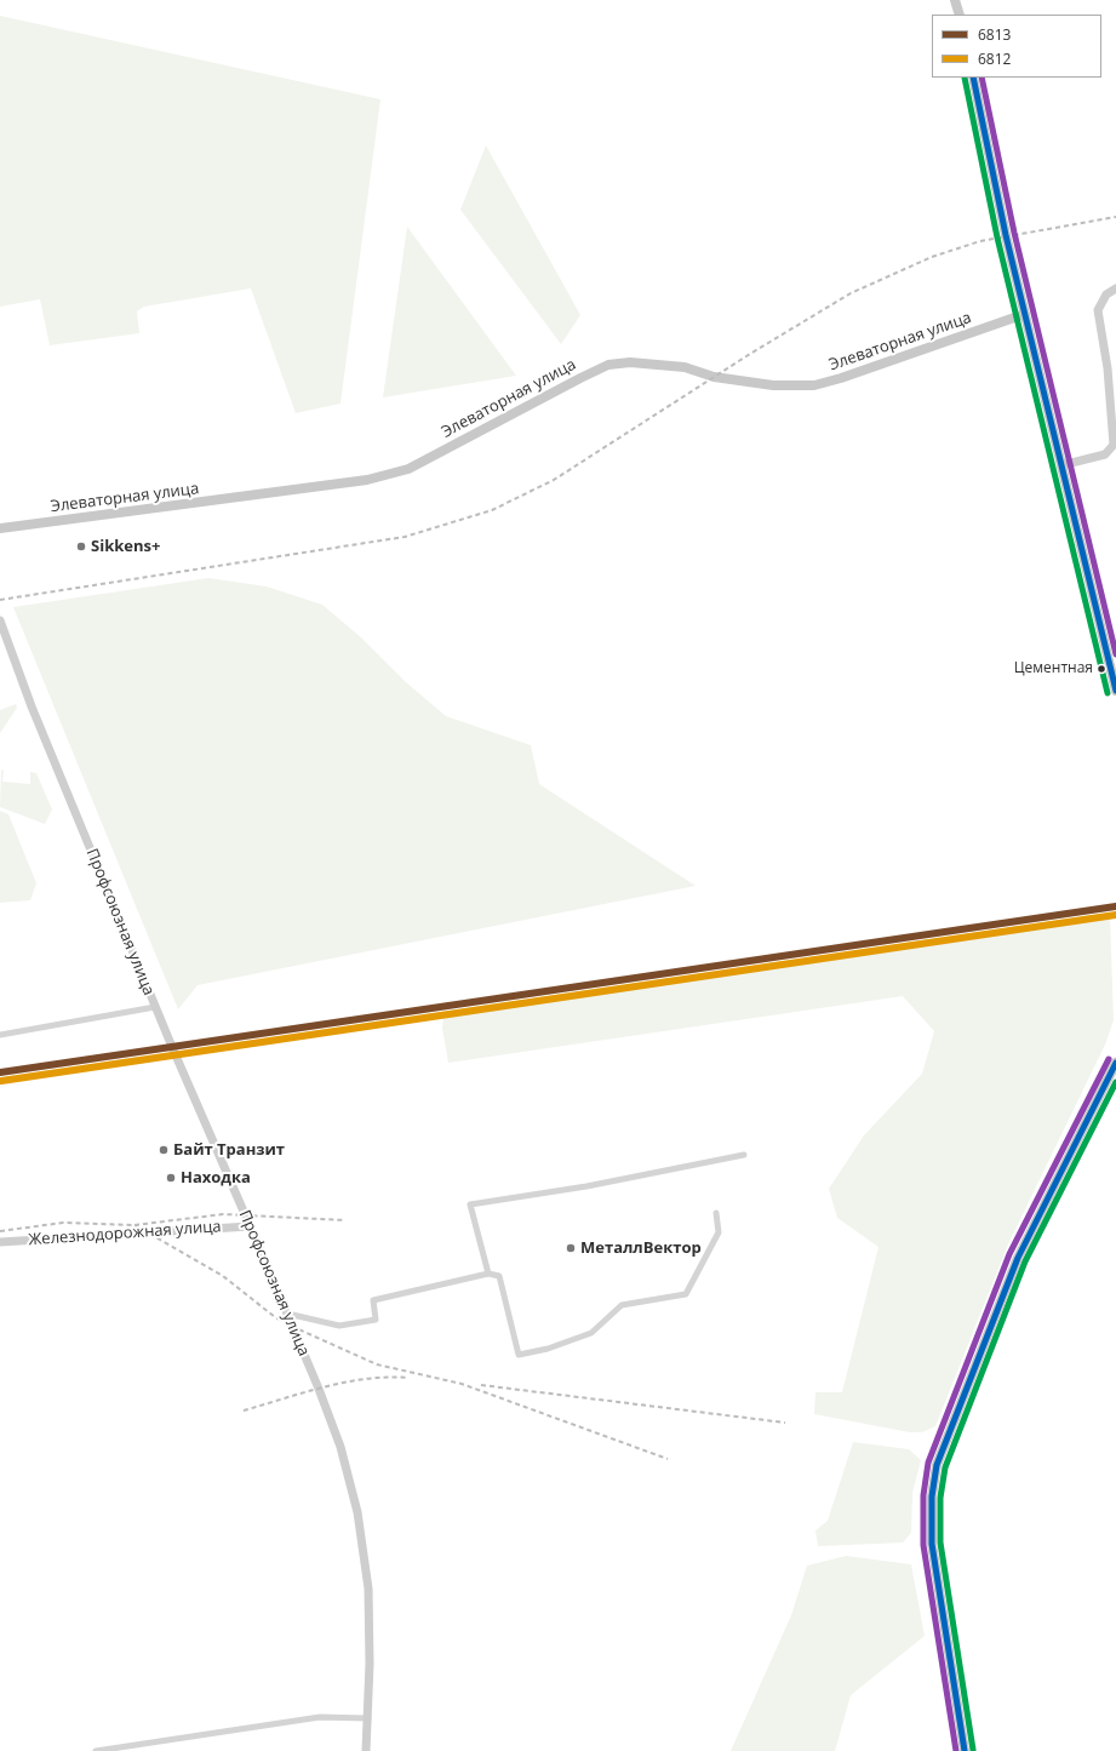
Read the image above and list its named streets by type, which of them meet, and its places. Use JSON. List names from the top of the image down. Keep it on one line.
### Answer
{"streets":{"main road":["Элеваторная улица","Профсоюзная улица","Железнодорожная улица"]},"crossings":[["Профсоюзная улица","Железнодорожная улица"]],"places":["Sikkens+","Цементная","Байт Транзит","Находка","МеталлВектор"],"lines":["transit line 6813","transit line 6812"],"legend":["6813","6812"]}
